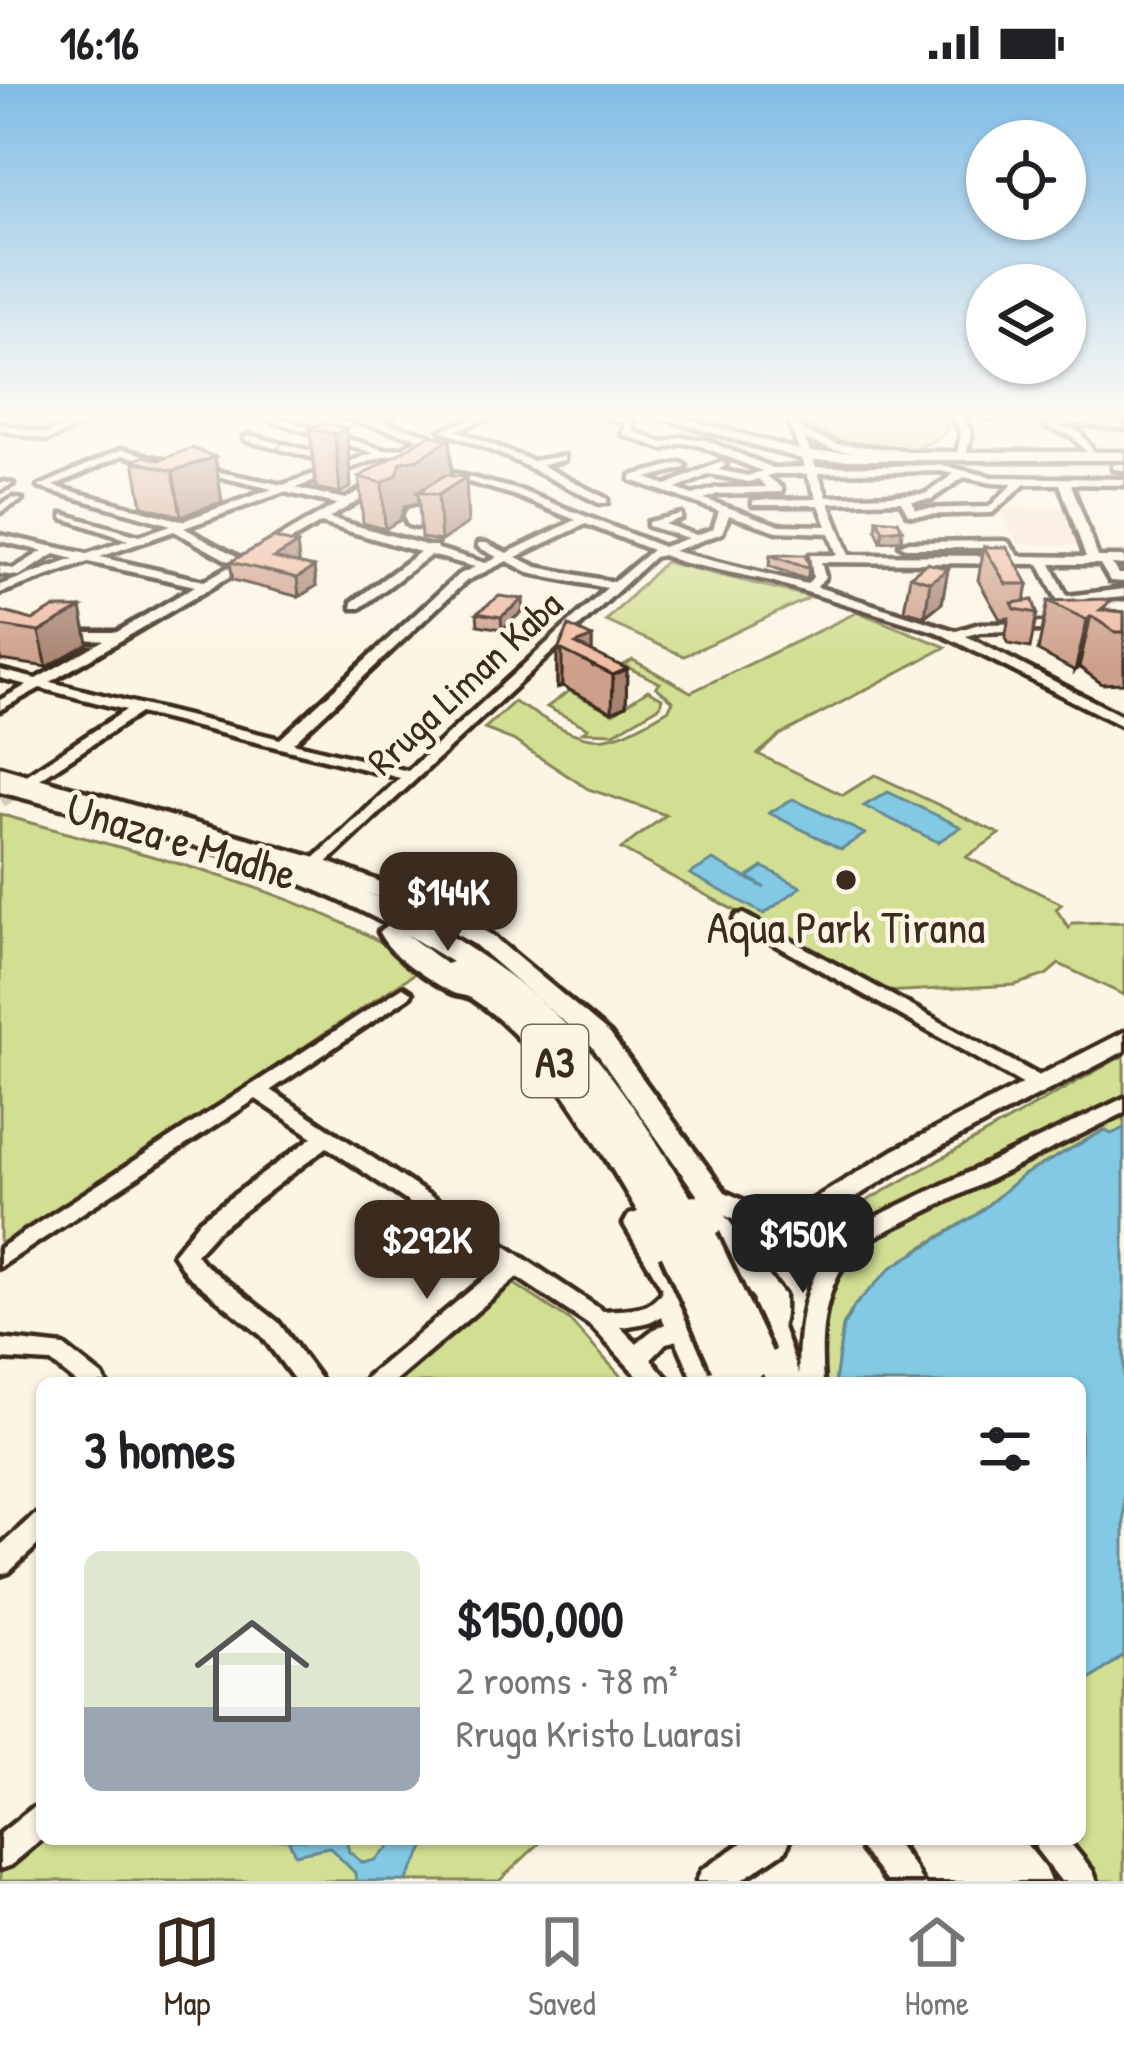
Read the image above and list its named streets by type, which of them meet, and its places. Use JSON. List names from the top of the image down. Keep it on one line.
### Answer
{"streets":{"highway":["Unaza e Madhe","A3"],"street":["Rruga Liman Kaba"]},"places":["Aqua Park Tirana"],"page":{"status":"16:16","price":["$144K","$150K","$292K"],"heading":"3 homes","list":[{"name":"$150,000","note":"2 rooms · 78 m² · Rruga Kristo Luarasi"}],"tabs":["Map","Saved","Home"]}}
